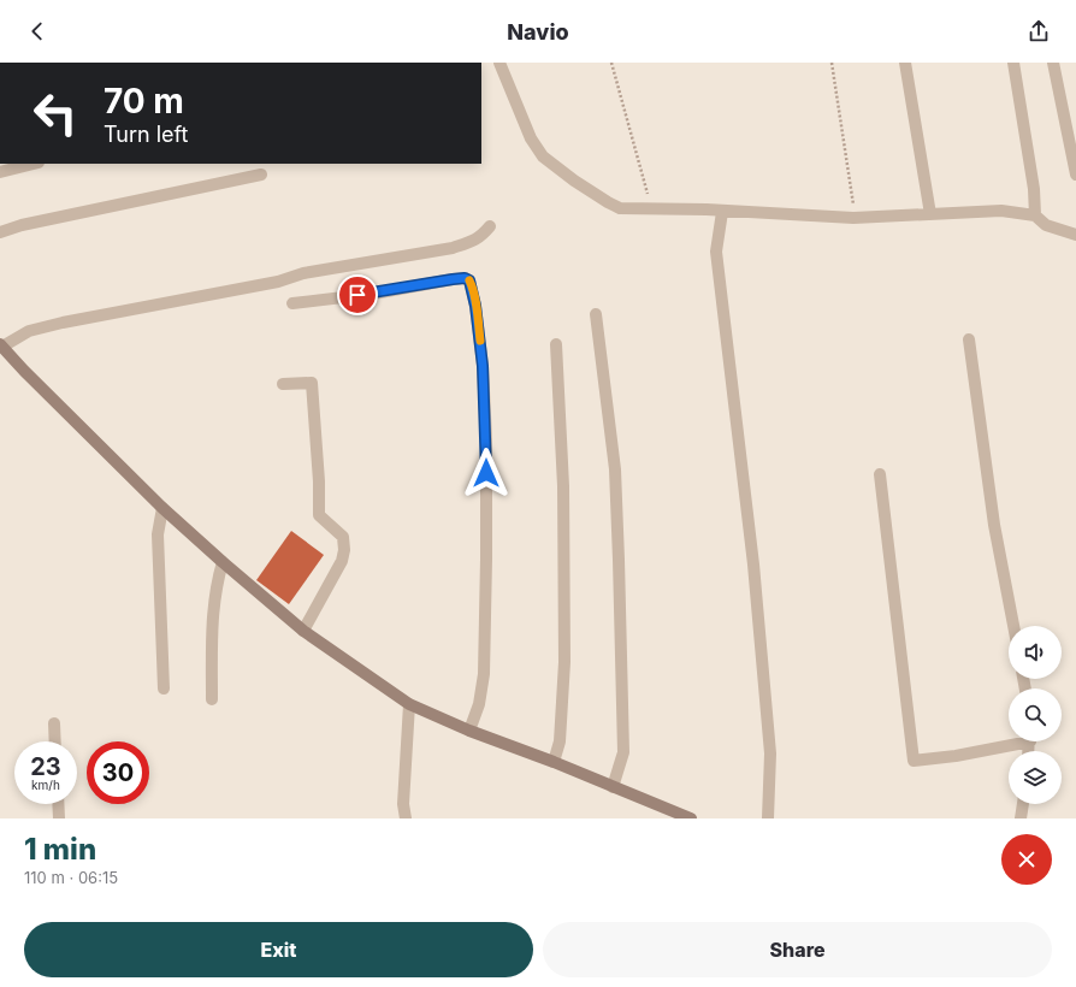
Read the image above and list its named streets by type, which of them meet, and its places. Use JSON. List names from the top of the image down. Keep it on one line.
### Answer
{"page":{"header":"Navio","turn":["70 m","Turn left"],"speed":"23 km/h","limit":"30","heading":["1 min","110 m · 06:15"],"buttons":["Exit","Share"]}}
